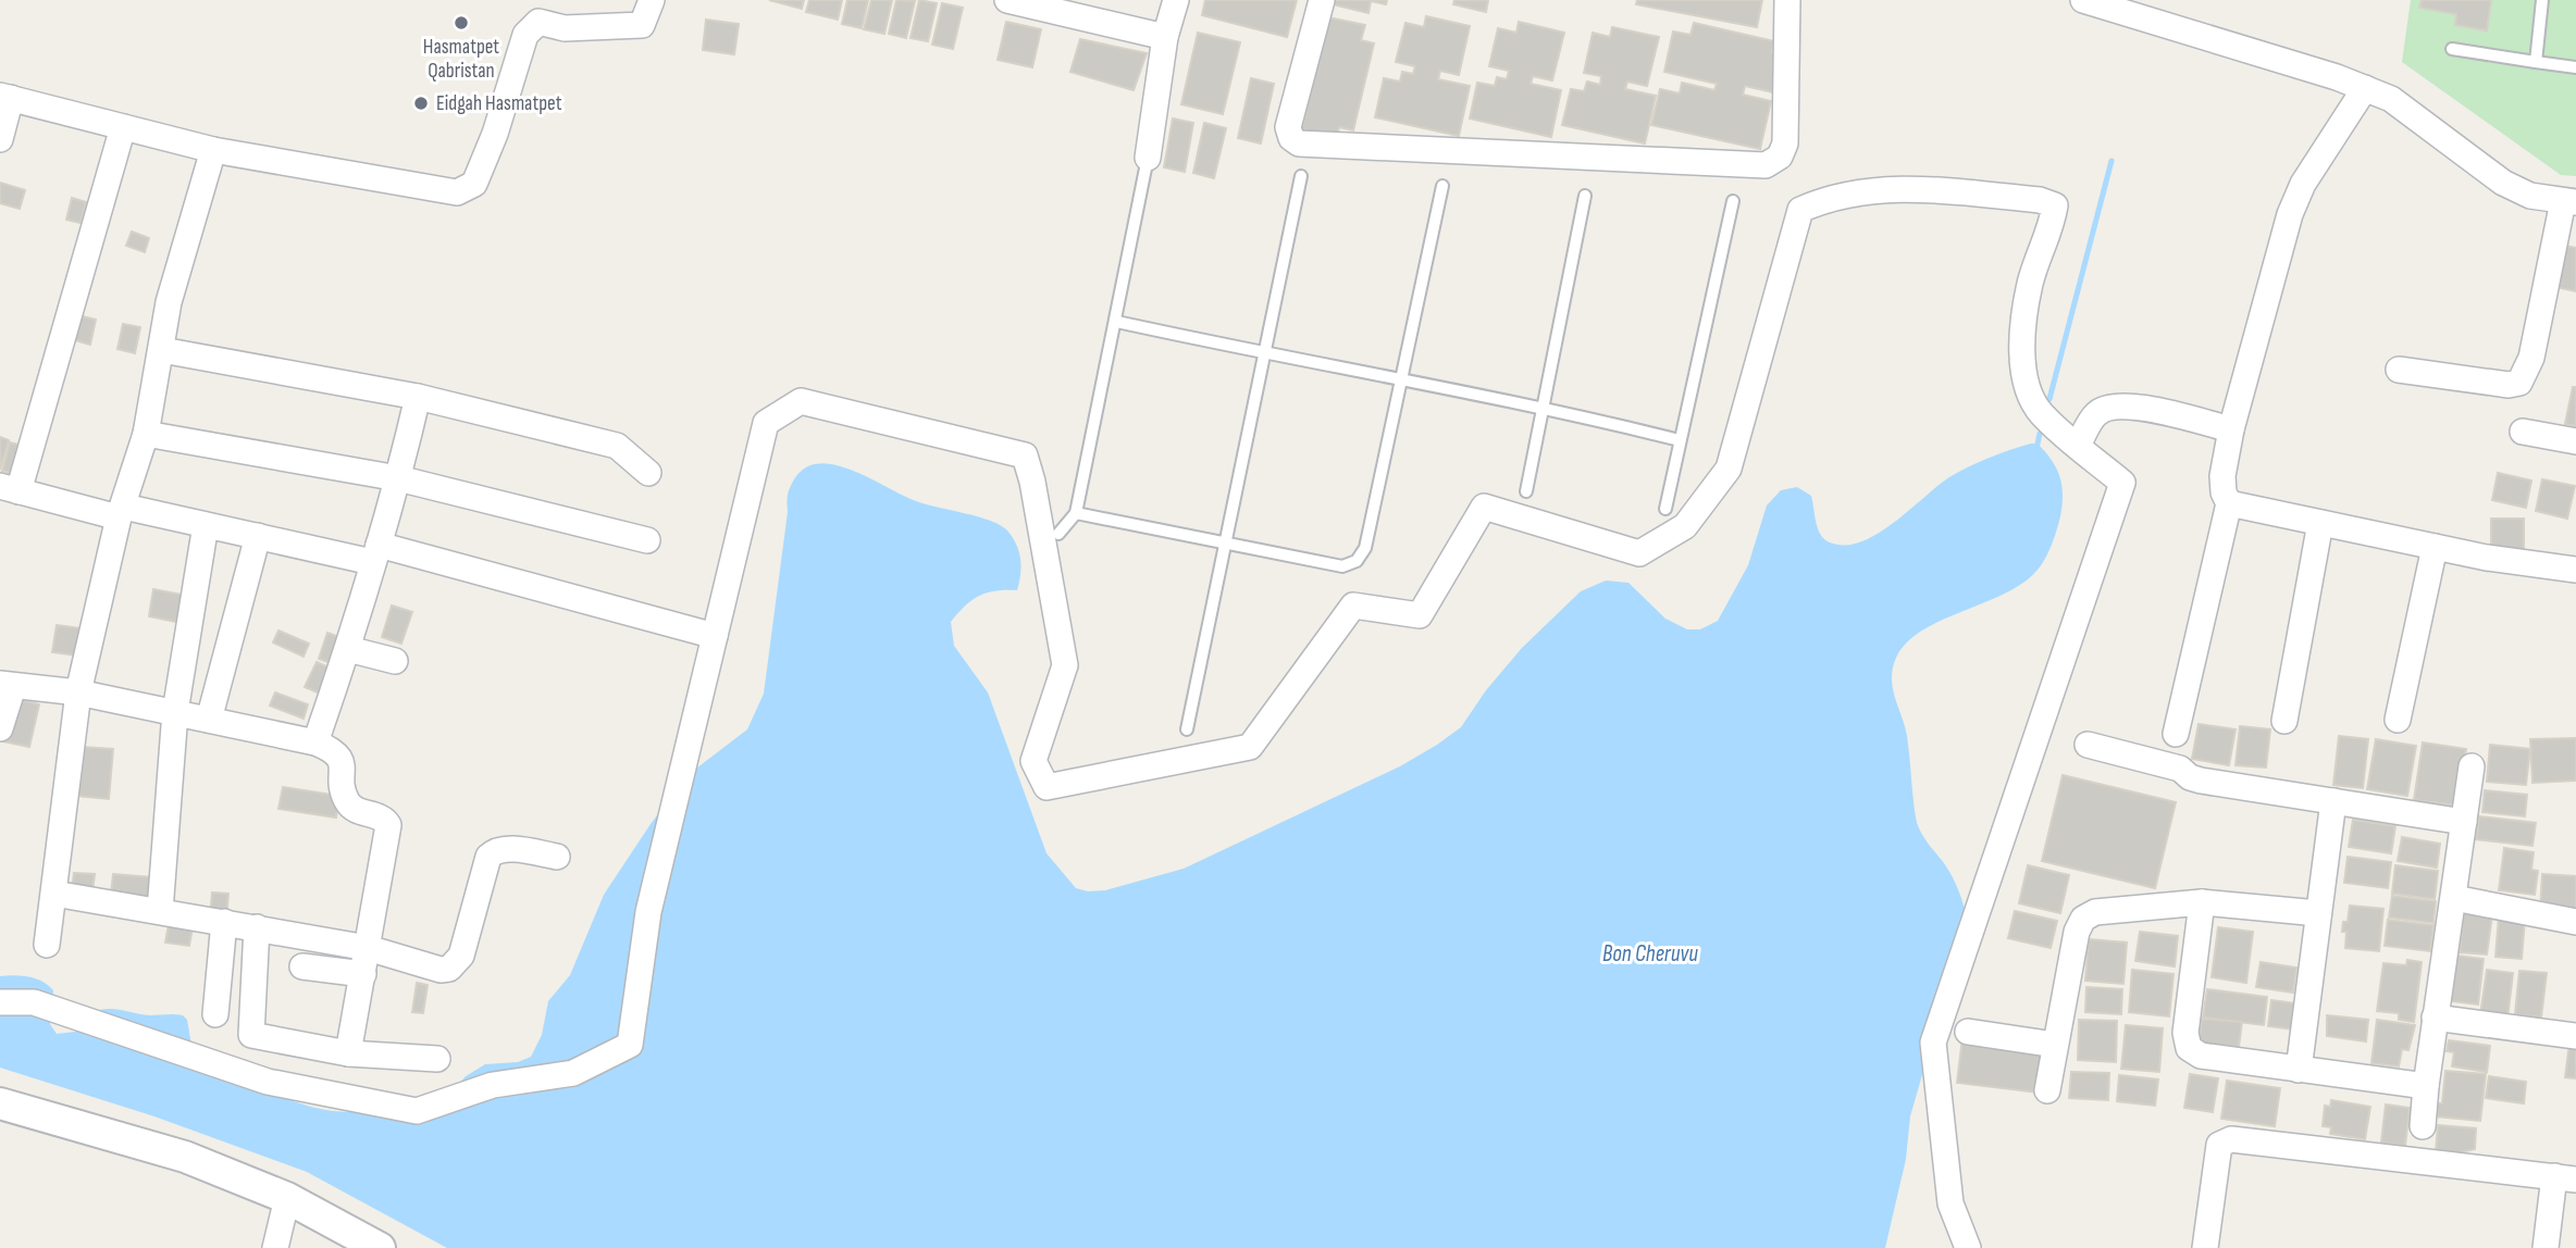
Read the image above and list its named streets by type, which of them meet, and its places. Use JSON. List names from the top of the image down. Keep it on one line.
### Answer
{"water":["Bon Cheruvu"],"places":["Hasmatpet Qabristan","Eidgah Hasmatpet"]}
